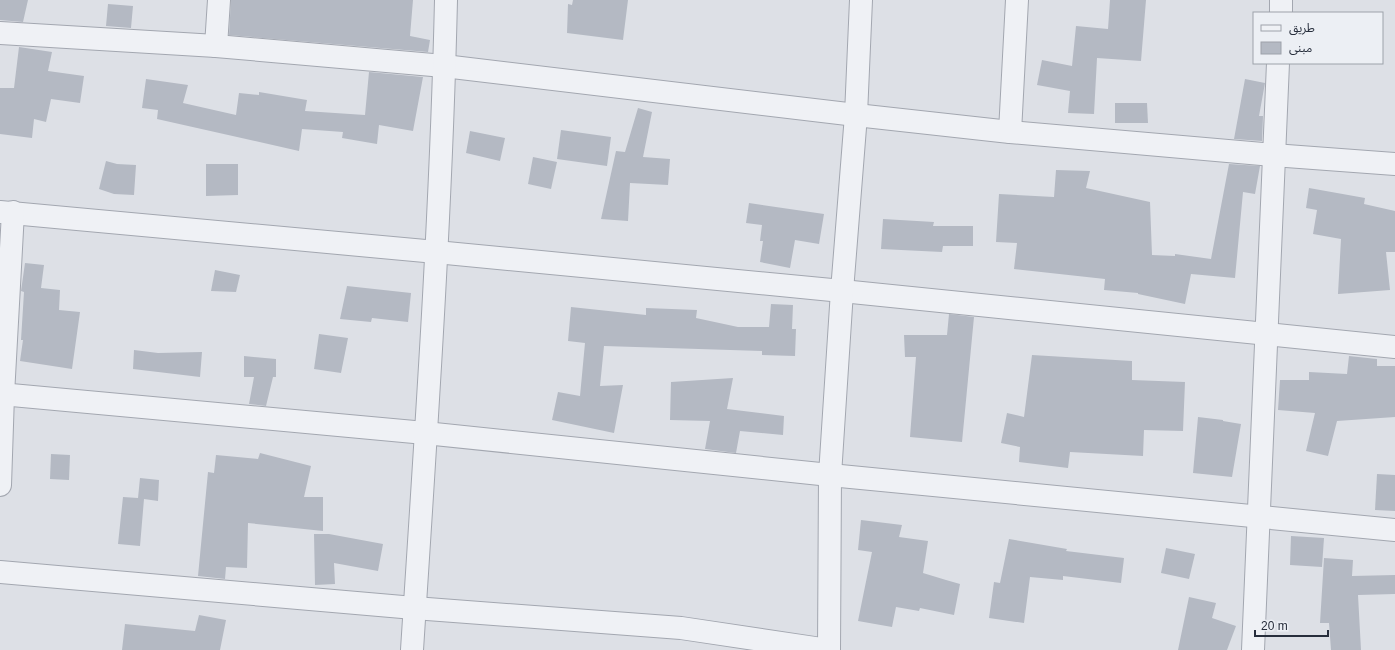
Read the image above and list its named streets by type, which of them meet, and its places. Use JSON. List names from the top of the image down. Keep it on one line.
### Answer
{"legend":["طريق","مبنى"],"scale_bar":"20 m"}
